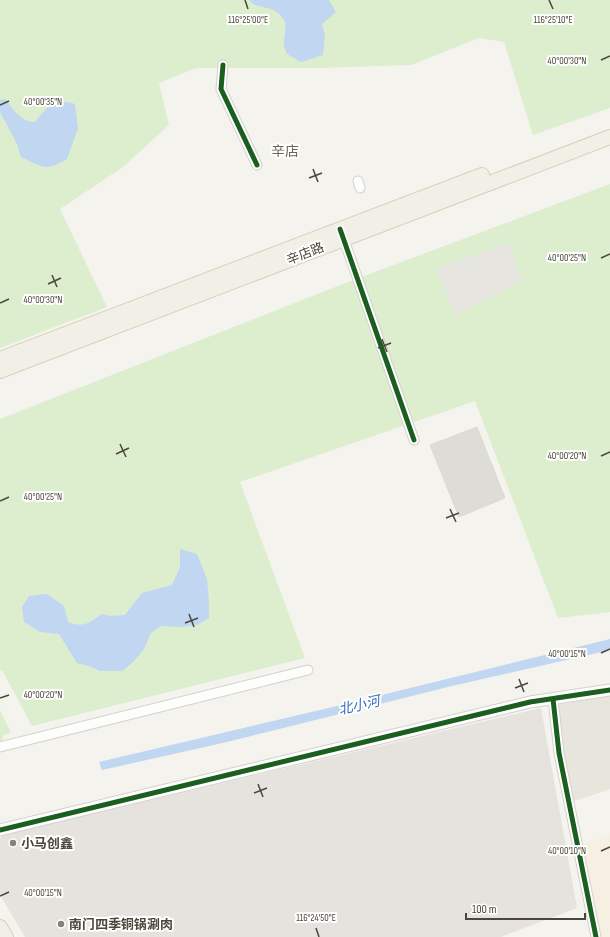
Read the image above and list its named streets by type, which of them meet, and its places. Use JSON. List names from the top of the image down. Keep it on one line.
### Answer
{"streets":{"main road":["辛店路"]},"districts":["辛店"],"water":["北小河"],"places":["小马创鑫","南门四季铜锅涮肉"],"scale_bar":"100 m","coordinates":["116°25'00\"E","116°25'10\"E","40°00'30\"N","40°00'35\"N","40°00'25\"N","40°00'20\"N","40°00'15\"N","40°00'10\"N","116°24'50\"E"]}
